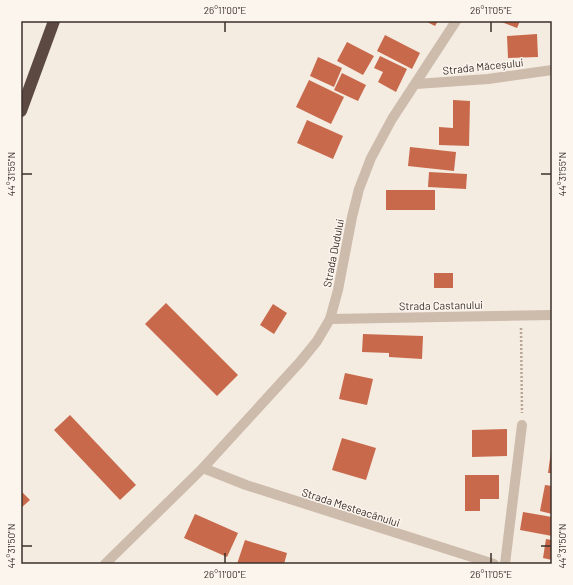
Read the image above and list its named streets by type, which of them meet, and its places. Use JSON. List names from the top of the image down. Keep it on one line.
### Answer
{"streets":{"street":["Strada Măceșului","Strada Dudului","Strada Castanului","Strada Mesteacănului"]},"crossings":[["Strada Măceșului","Strada Dudului"],["Strada Dudului","Strada Castanului"],["Strada Dudului","Strada Mesteacănului"]],"coordinates":["26°11'00\"E","26°11'05\"E","44°31'55\"N","44°31'50\"N"]}
